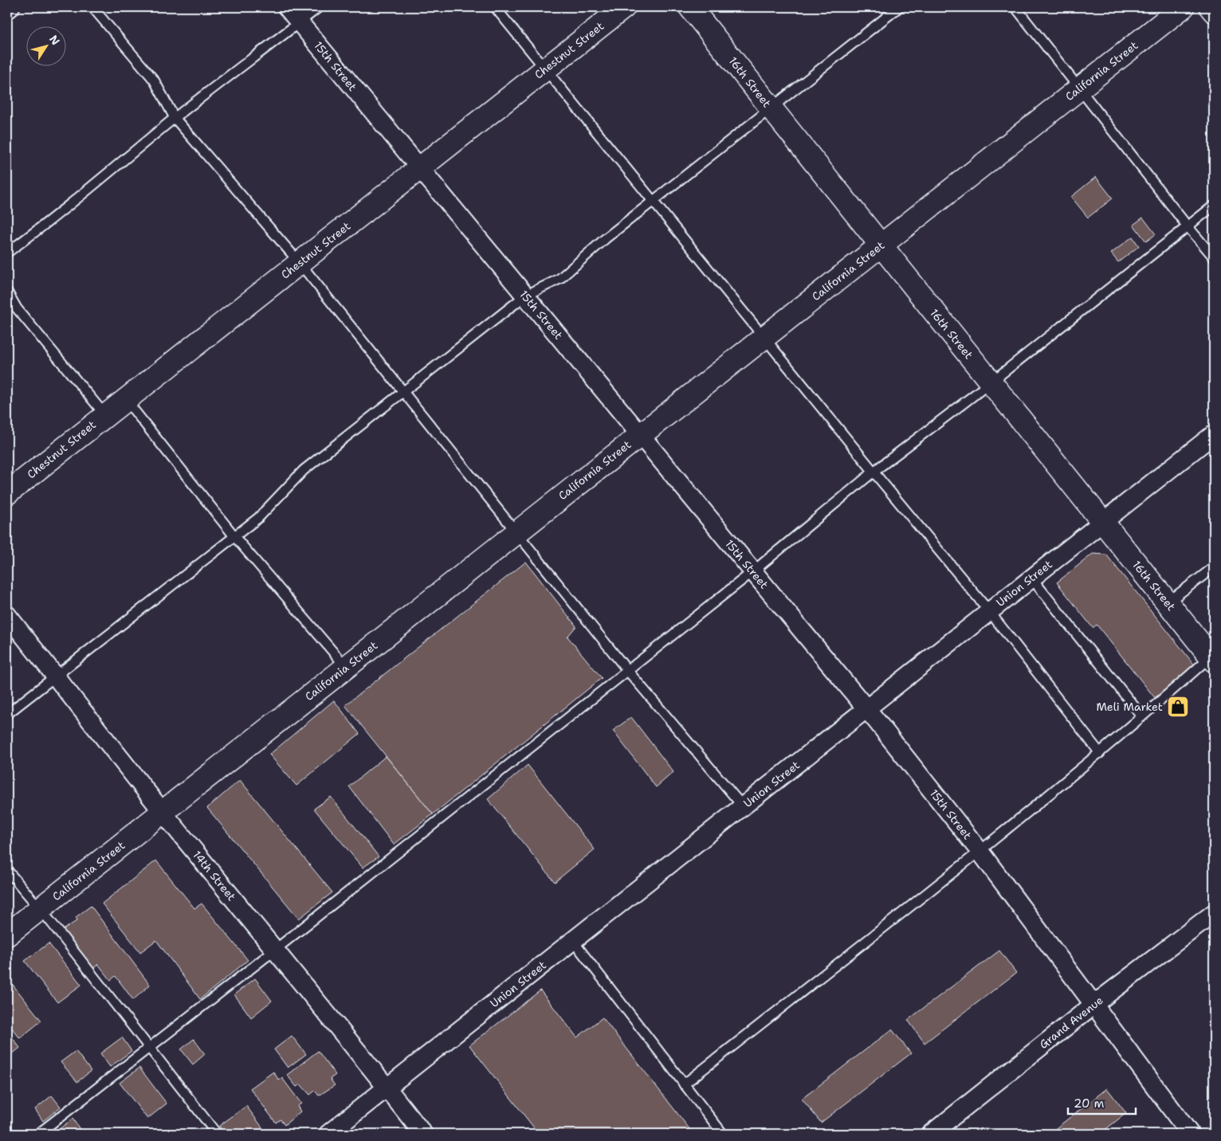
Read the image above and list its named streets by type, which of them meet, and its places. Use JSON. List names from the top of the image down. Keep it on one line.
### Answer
{"streets":{"street":["Chestnut Street","15th Street","California Street","16th Street","Union Street","14th Street","Grand Avenue"]},"crossings":[["Chestnut Street","15th Street"],["15th Street","California Street"],["15th Street","Union Street"],["15th Street","Grand Avenue"],["California Street","16th Street"],["California Street","14th Street"],["16th Street","Union Street"],["Union Street","14th Street"]],"places":{"shop":["Meli Market"]},"scale_bar":"20 m","north":"top right"}
